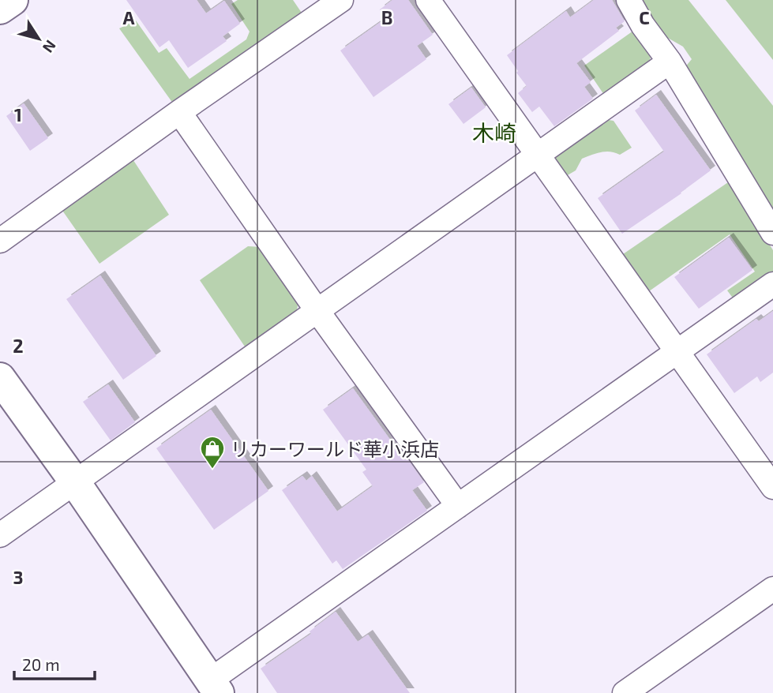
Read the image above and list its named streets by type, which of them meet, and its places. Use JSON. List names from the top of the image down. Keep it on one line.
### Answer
{"districts":["木崎"],"places":{"shop":["リカーワールド華小浜店"]},"scale_bar":"20 m","north":"bottom right","grid":{"columns":["A","B","C"],"rows":["1","2","3"]}}
